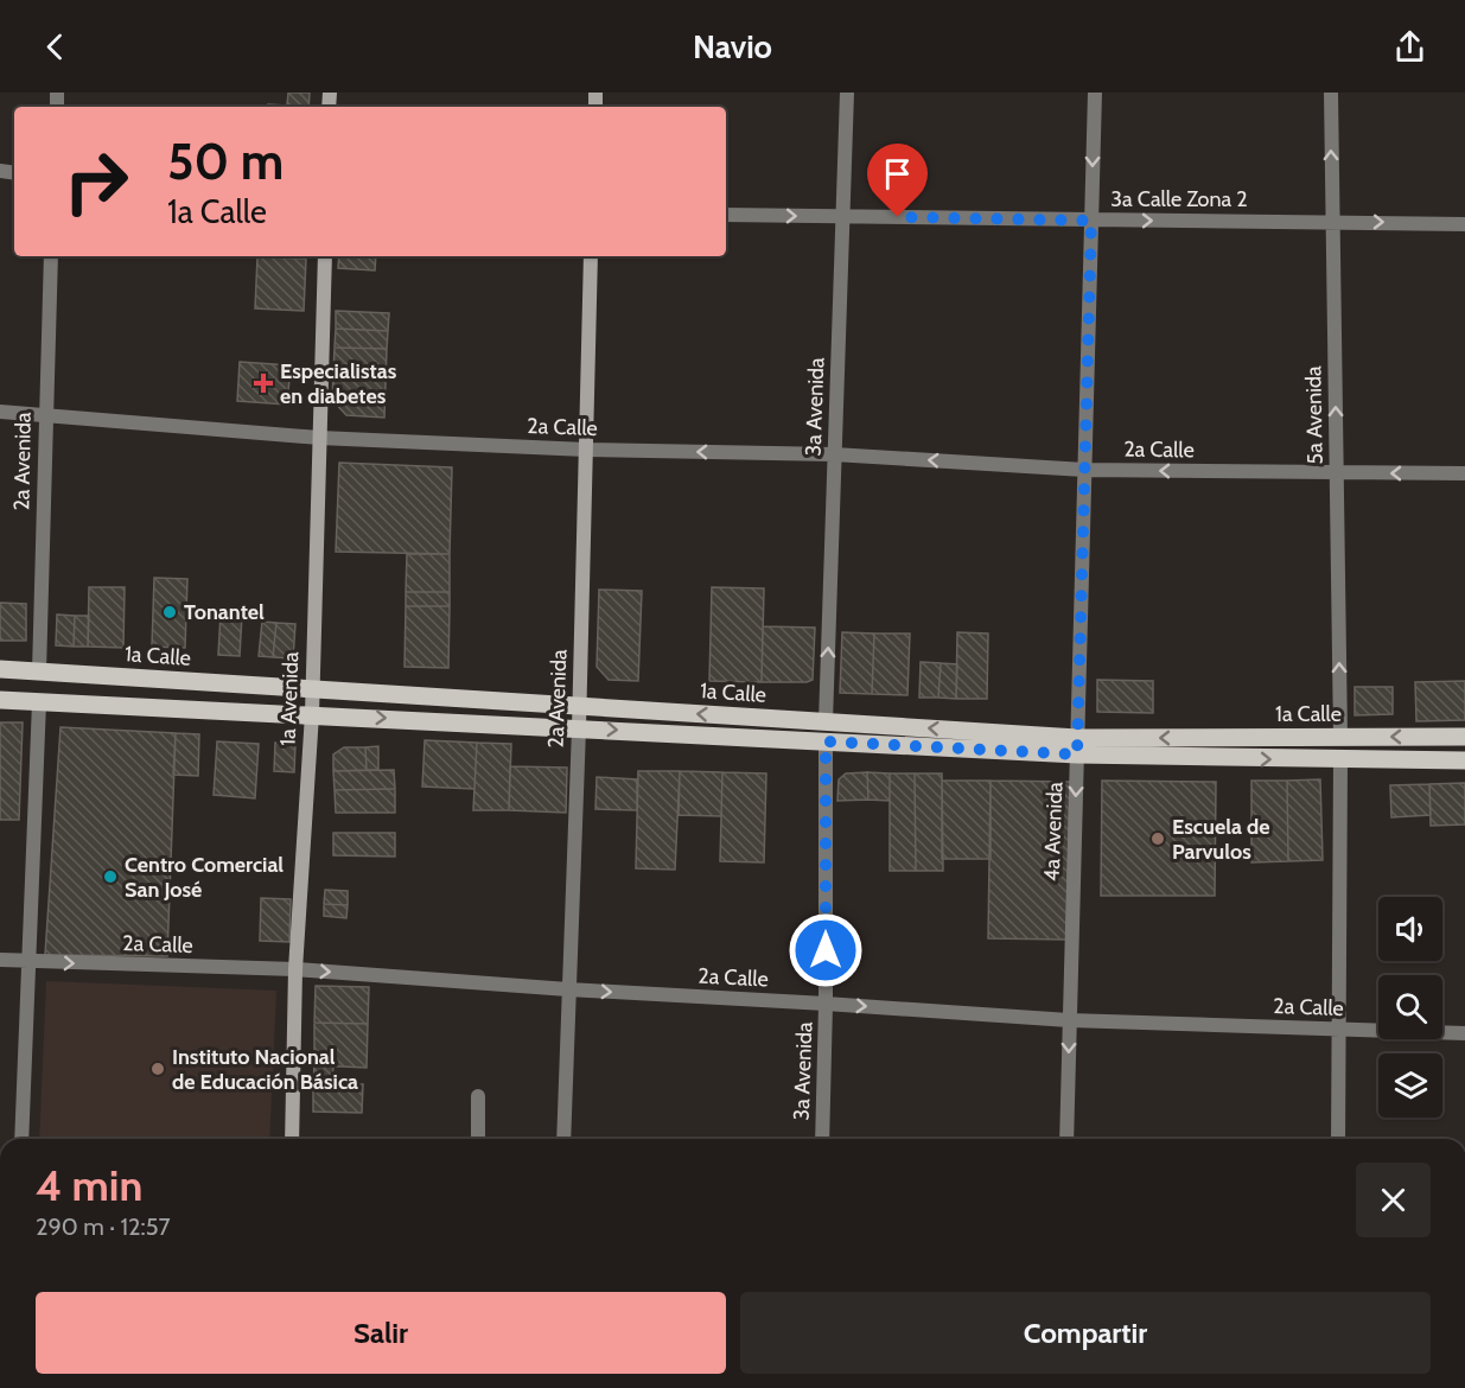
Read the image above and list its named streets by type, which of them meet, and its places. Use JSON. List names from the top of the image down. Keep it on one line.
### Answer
{"streets":{"main road":["1a Calle"],"street":["3a Calle Zona 2","3a Avenida","5a Avenida","2a Calle","2a Avenida","1a Avenida","4a Avenida"]},"crossings":[["3a Calle Zona 2","3a Avenida"],["3a Calle Zona 2","5a Avenida"],["3a Calle Zona 2","4a Avenida"],["3a Avenida","2a Calle"],["3a Avenida","1a Calle"],["5a Avenida","2a Calle"],["5a Avenida","1a Calle"],["2a Calle","2a Avenida"],["2a Calle","1a Avenida"],["2a Calle","4a Avenida"],["2a Avenida","1a Calle"],["1a Calle","1a Avenida"],["1a Calle","4a Avenida"]],"one_way":["3a Calle Zona 2","5a Avenida","4a Avenida"],"places":{"health":["Especialistas en diabetes"],"other":["Tonantel","Escuela de Parvulos","Centro Comercial San José","Instituto Nacional de Educación Básica"]},"page":{"header":"Navio","turn":["50 m","1a Calle"],"heading":["4 min","290 m · 12:57"],"buttons":["Salir","Compartir"]}}
